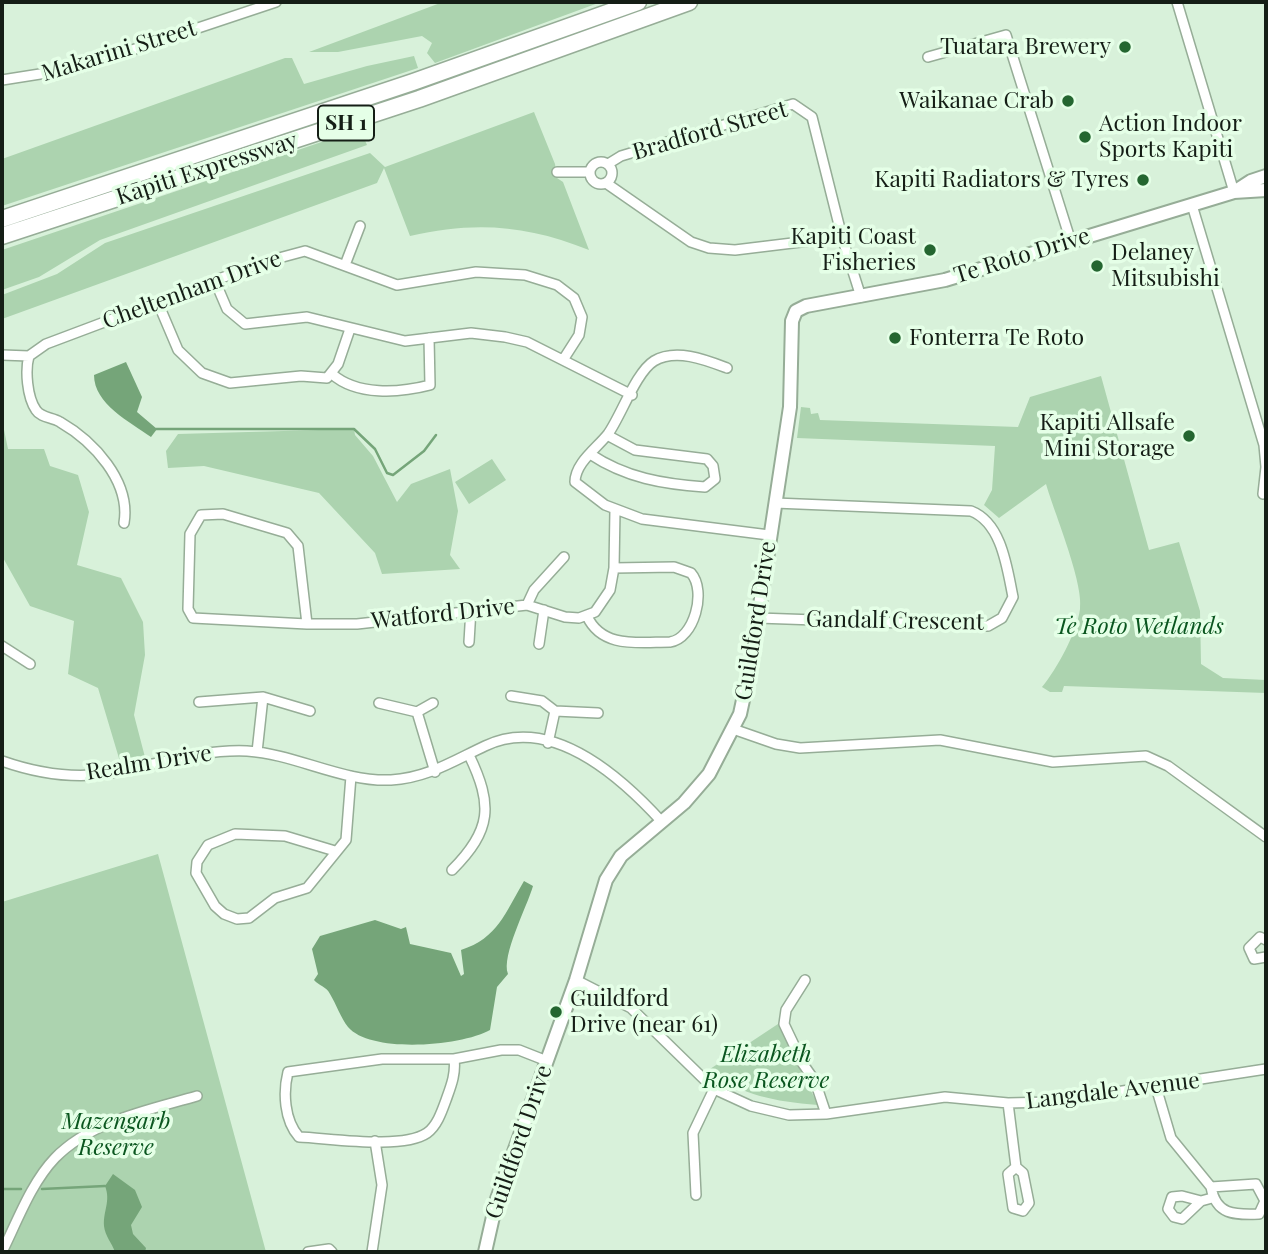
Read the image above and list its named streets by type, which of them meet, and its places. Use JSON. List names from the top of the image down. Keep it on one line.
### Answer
{"streets":{"highway":["SH 1","Kāpiti Expressway"],"street":["Makarini Street","Bradford Street","Te Roto Drive","Cheltenham Drive","Watford Drive","Guildford Drive","Gandalf Crescent","Realm Drive","Langdale Avenue"]},"crossings":[["Bradford Street","Te Roto Drive"],["Te Roto Drive","Guildford Drive"],["Guildford Drive","Gandalf Crescent"],["Guildford Drive","Realm Drive"],["Guildford Drive","Langdale Avenue"]],"parks":["Te Roto Wetlands","Elizabeth Rose Reserve","Mazengarb Reserve"],"places":["Tuatara Brewery","Waikanae Crab","Action Indoor Sports Kapiti","Kapiti Radiators & Tyres","Kapiti Coast Fisheries","Delaney Mitsubishi","Fonterra Te Roto","Kapiti Allsafe Mini Storage","Guildford Drive (near 61)"]}
